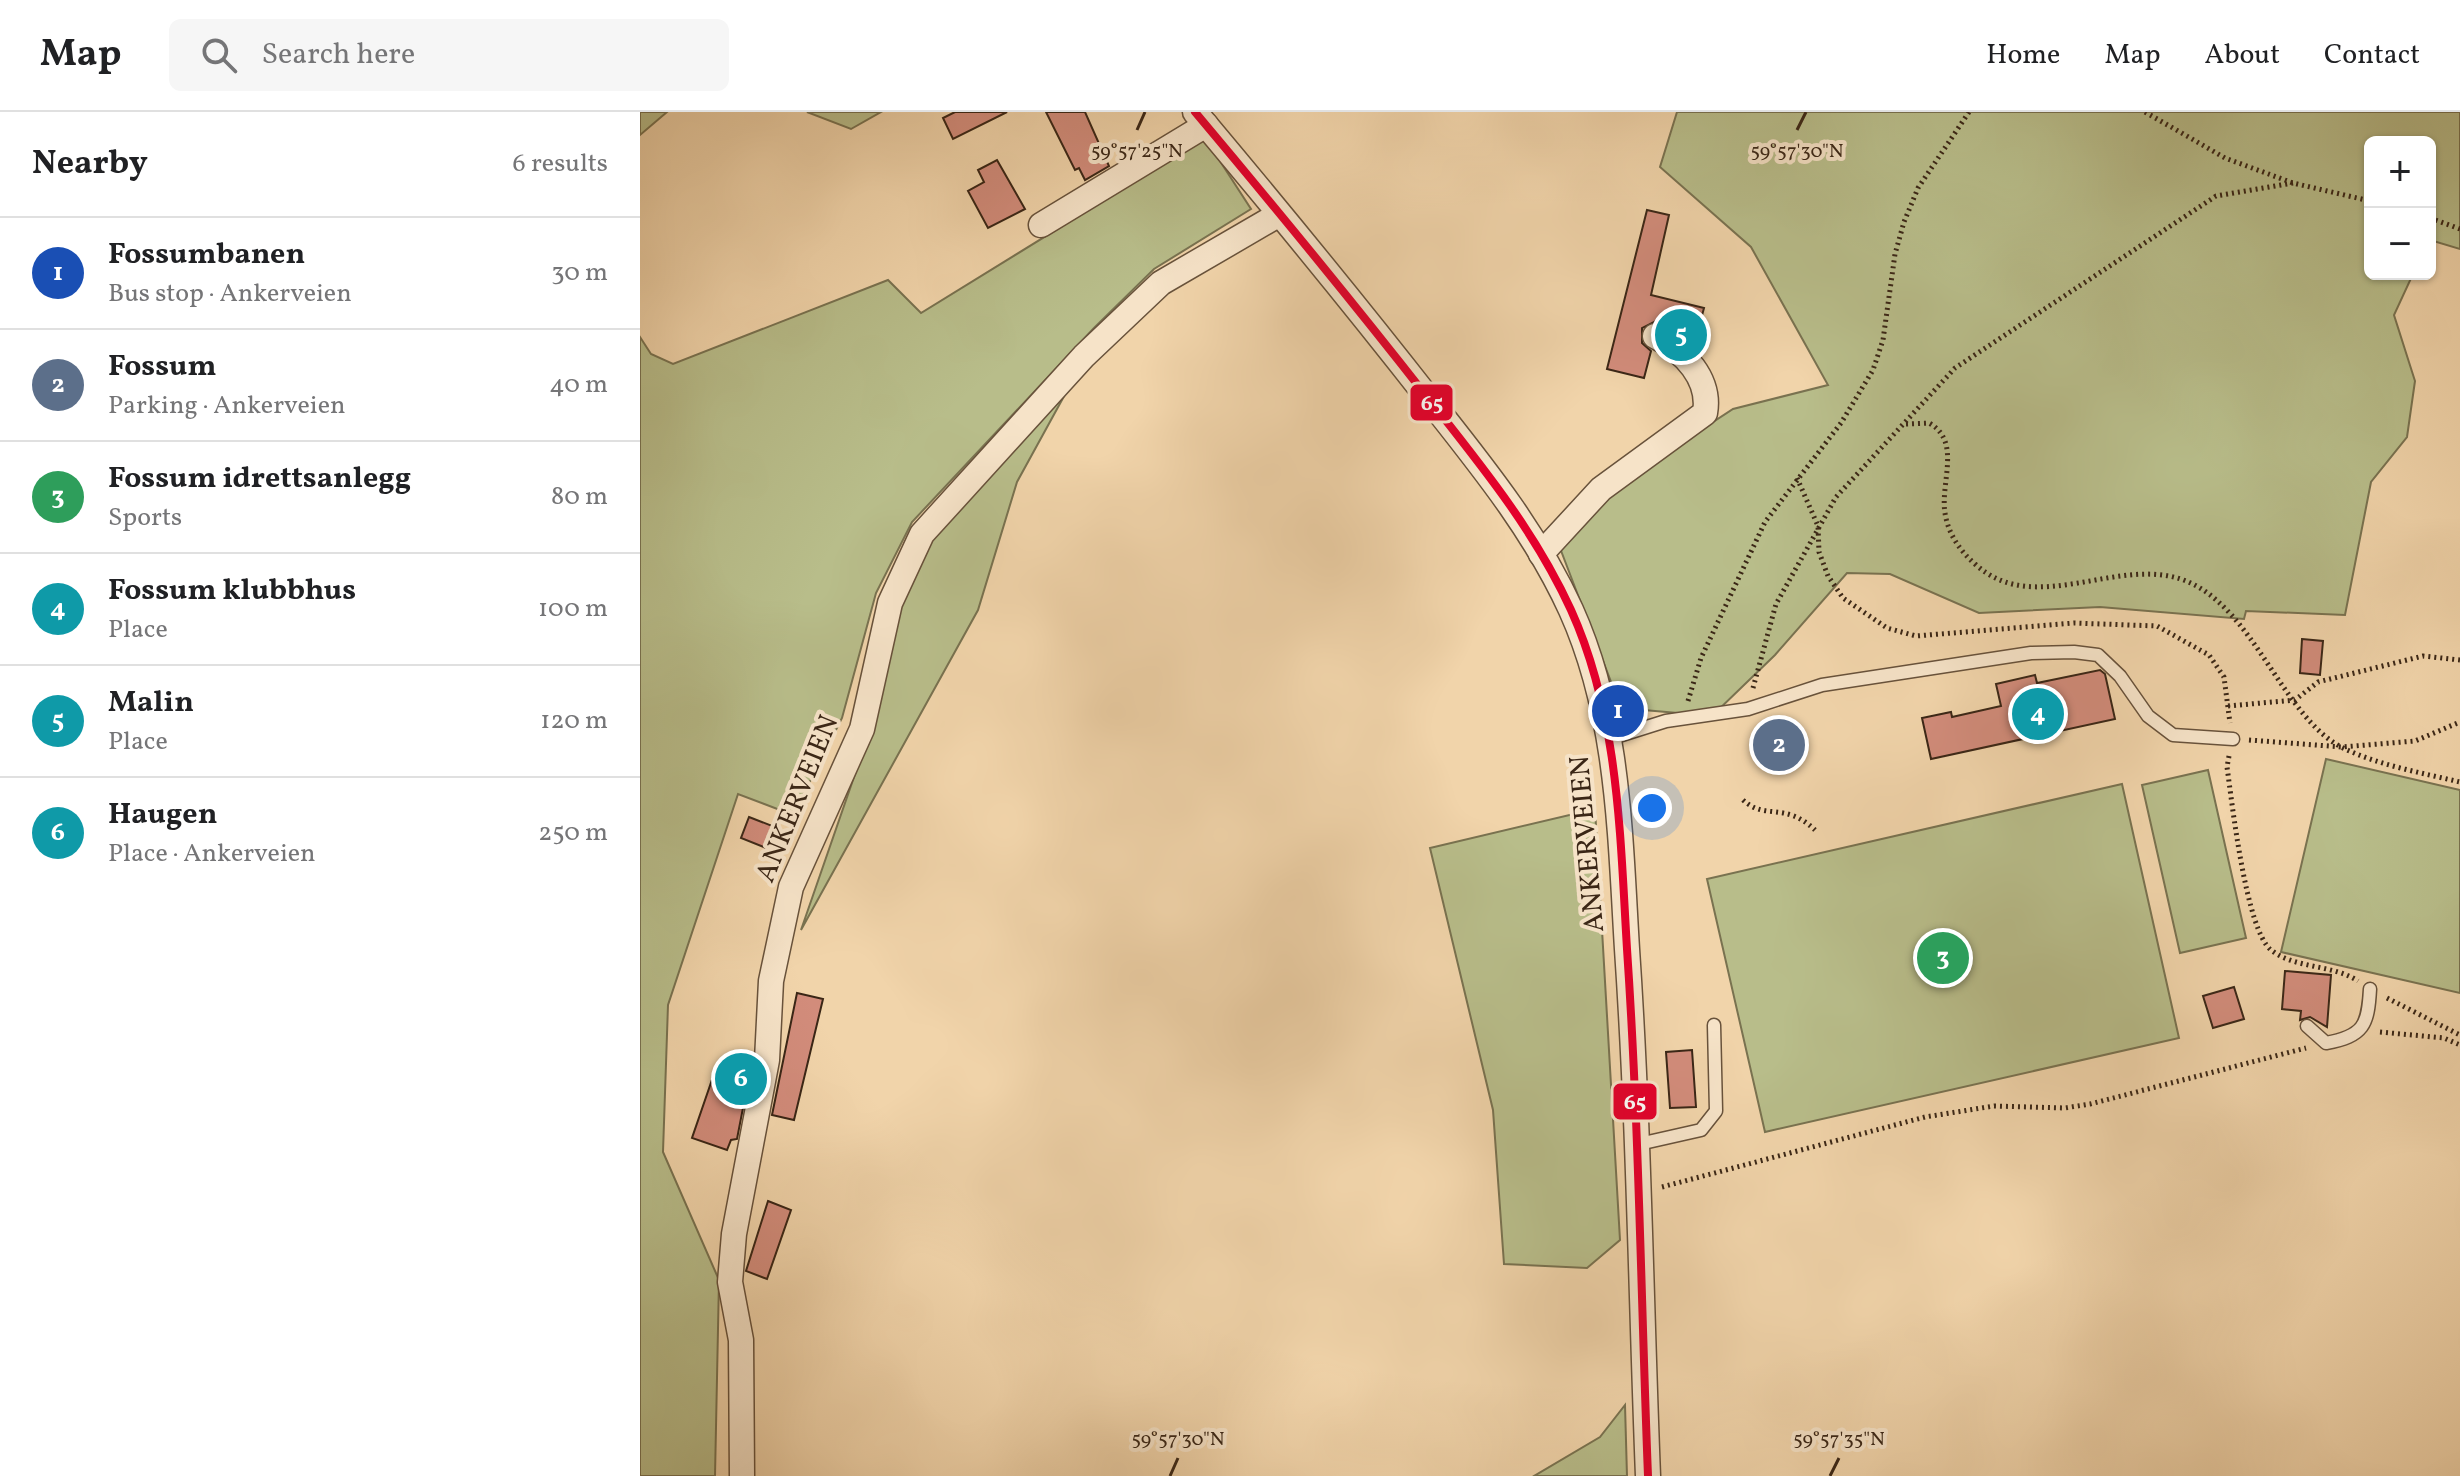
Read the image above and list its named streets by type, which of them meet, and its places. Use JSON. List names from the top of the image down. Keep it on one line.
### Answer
{"streets":{"street":["ANKERVEIEN"]},"lines":["transit line 65"],"page":{"header":"Map","search":"Search here","nav":["Home","Map","About","Contact"],"heading":["Nearby","6 results"],"map_buttons":["+","−"],"list":[{"mark":"1","name":"Fossumbanen","note":"Bus stop · Ankerveien","value":"30 m"},{"mark":"2","name":"Fossum","note":"Parking · Ankerveien","value":"40 m"},{"mark":"3","name":"Fossum idrettsanlegg","note":"Sports","value":"80 m"},{"mark":"4","name":"Fossum klubbhus","note":"Place","value":"100 m"},{"mark":"5","name":"Malin","note":"Place","value":"120 m"},{"mark":"6","name":"Haugen","note":"Place · Ankerveien","value":"250 m"}],"pins":["5","1","4","2","3","6"]},"coordinates":["59°57'25\"N","59°57'30\"N","59°57'35\"N"]}
